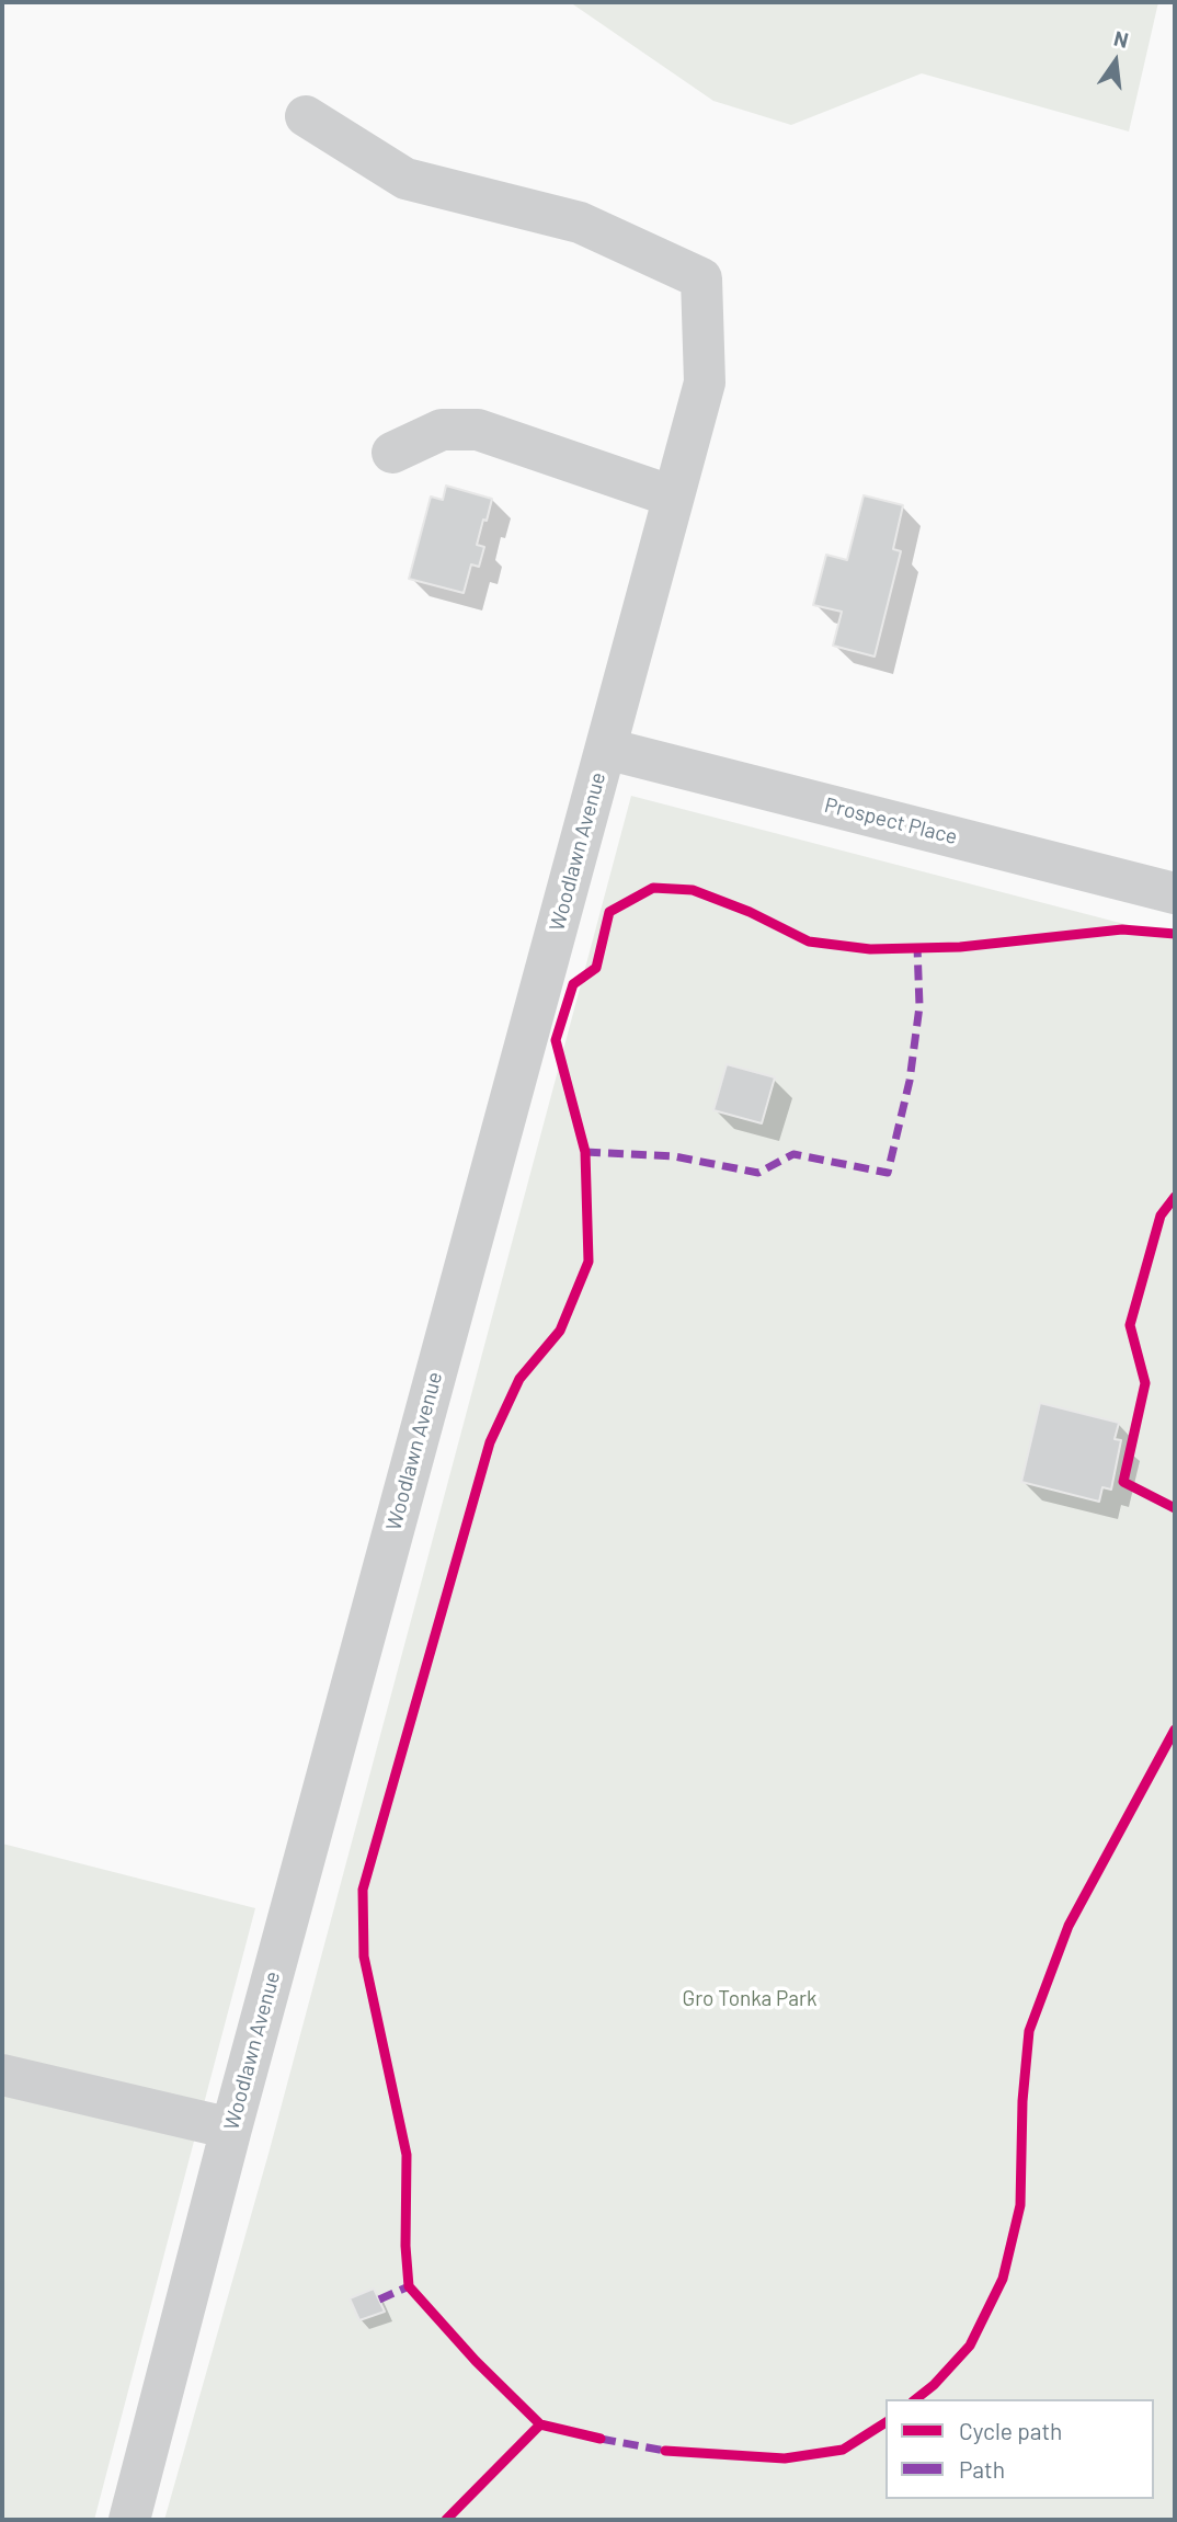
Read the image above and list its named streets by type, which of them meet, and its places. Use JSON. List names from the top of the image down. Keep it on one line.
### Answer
{"streets":{"street":["Prospect Place","Woodlawn Avenue"]},"crossings":[["Prospect Place","Woodlawn Avenue"]],"parks":["Gro Tonka Park"],"legend":["Cycle path","Path"],"north":"top"}
